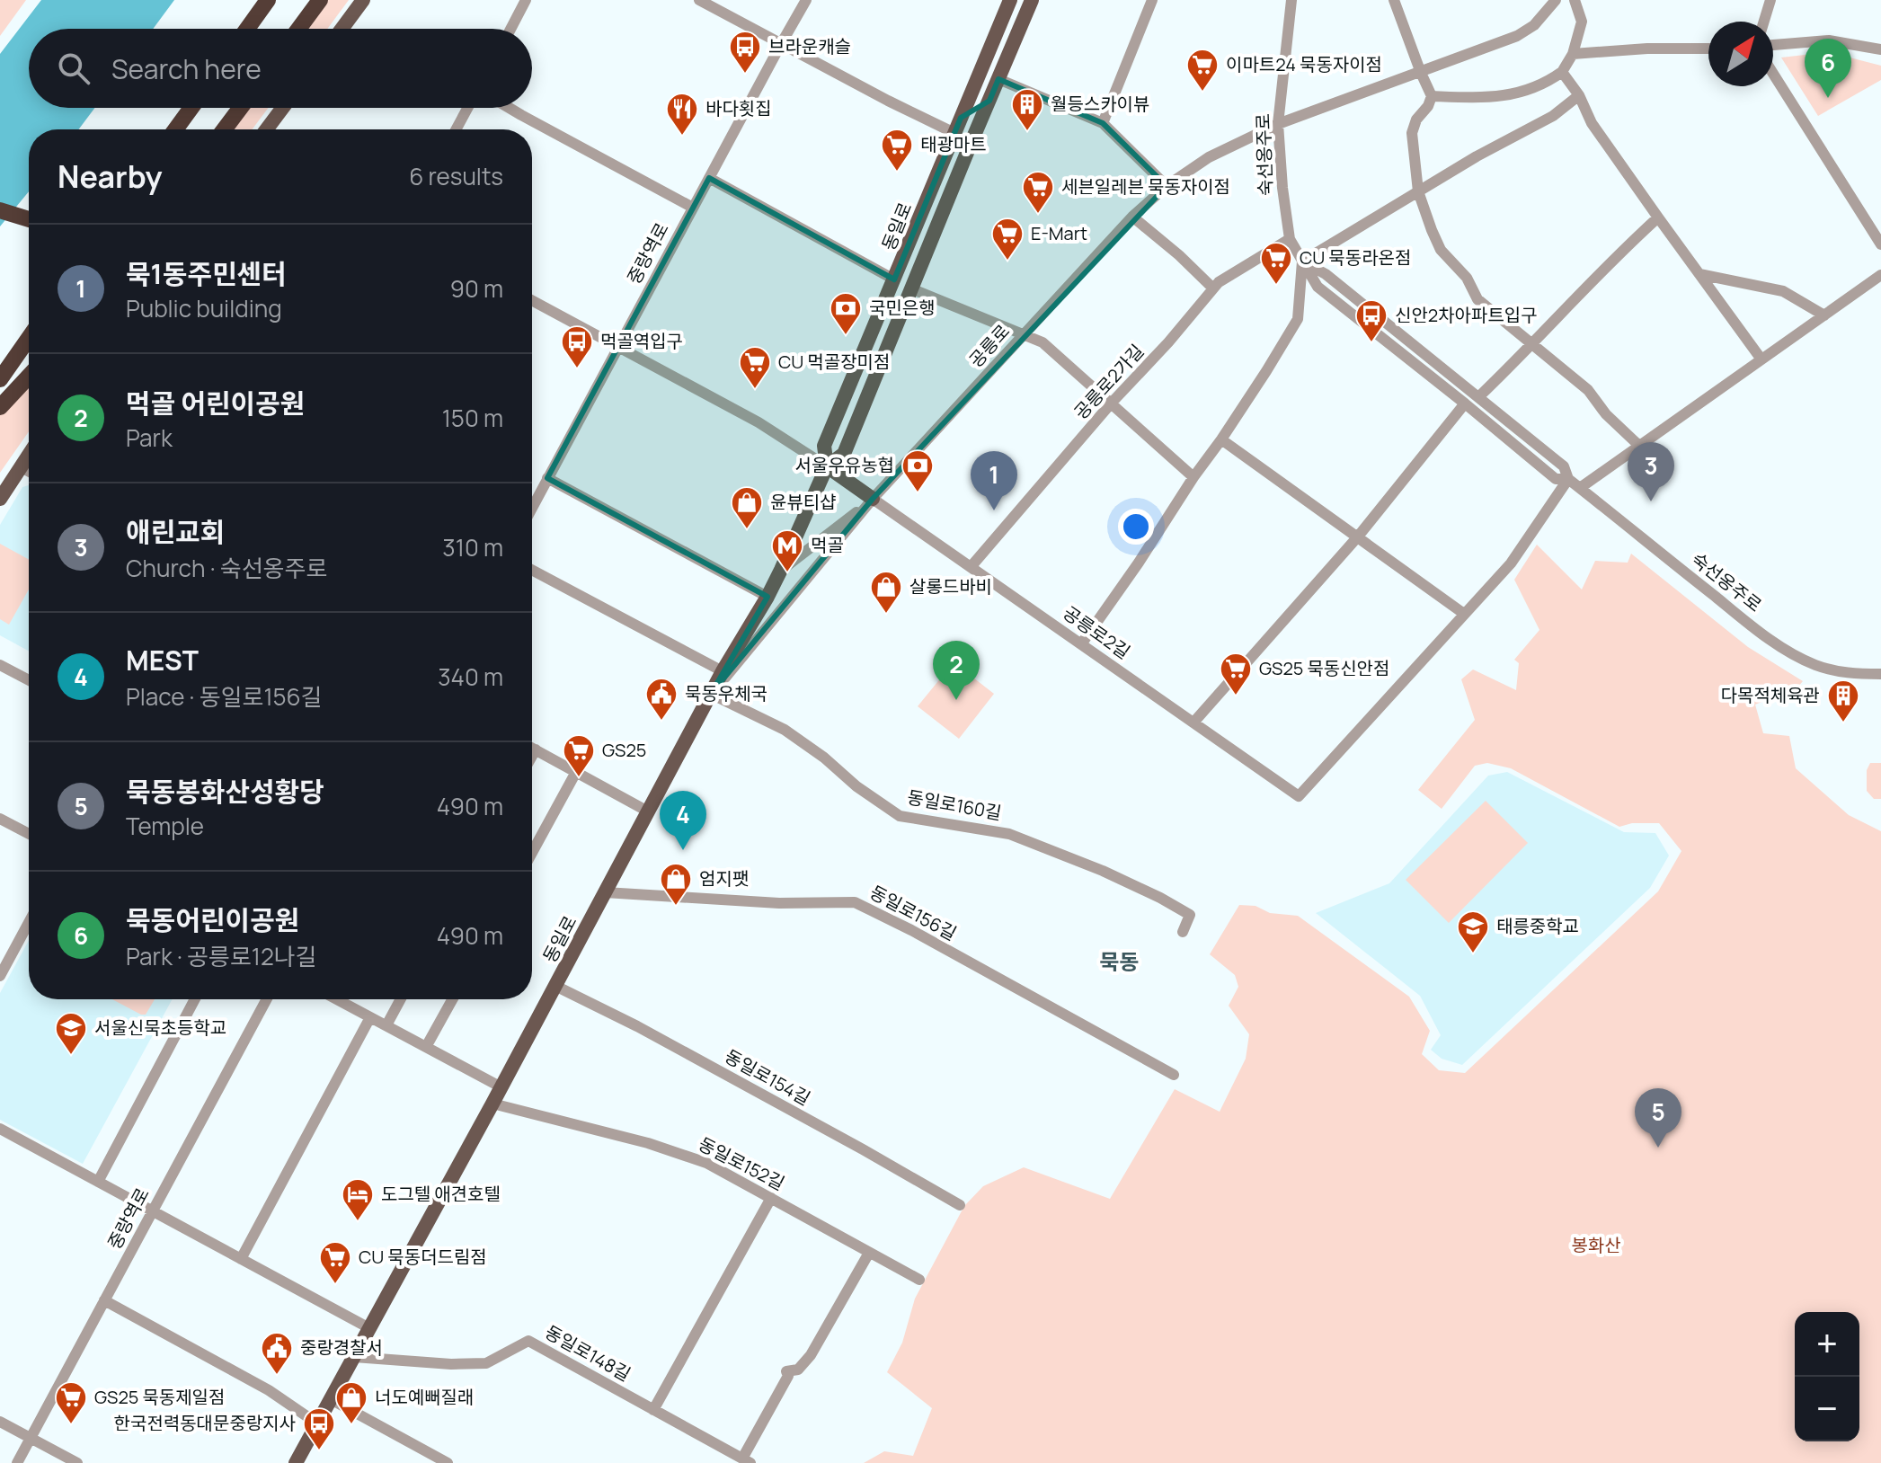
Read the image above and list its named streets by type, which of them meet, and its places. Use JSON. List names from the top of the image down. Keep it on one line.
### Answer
{"streets":{"main road":["동일로"],"street":["숙선옹주로","중랑역로","공릉로","공릉로2가길","공릉로2길","동일로160길","동일로156길","동일로154길","동일로152길","동일로148길"]},"crossings":[["숙선옹주로","공릉로"],["숙선옹주로","공릉로2가길"],["동일로","공릉로"],["동일로","동일로160길"],["동일로","동일로156길"],["동일로","동일로154길"],["동일로","동일로152길"],["동일로","동일로148길"],["공릉로","공릉로2길"],["공릉로","동일로160길"],["공릉로2가길","공릉로2길"]],"districts":["묵동"],"parks":["봉화산"],"places":{"bus stop":["브라운캐슬","신안2차아파트입구","먹골역입구","한국전력동대문중랑지사"],"supermarket":["이마트24 묵동자이점","태광마트","세븐일레븐 묵동자이점","E-Mart","CU 묵동라온점","CU 먹골장미점","GS25 묵동신안점","GS25","CU 묵동더드림점","GS25 묵동제일점"],"building":["월등스카이뷰","다목적체육관"],"restaurant":["바다횟집"],"bank":["국민은행","서울우유농협"],"shop":["윤뷰티샵","살롱드바비","엄지팻","너도예뻐질래"],"metro station":["먹골"],"public building":["묵동우체국","중랑경찰서"],"school or university":["태릉중학교","서울신묵초등학교"],"hotel":["도그텔 애견호텔"]},"north":"top right","page":{"search":"Search here","pins":["6","3","1","2","4","5"],"heading":["Nearby","6 results"],"list":[{"mark":"1","name":"묵1동주민센터","note":"Public building","value":"90 m"},{"mark":"2","name":"먹골 어린이공원","note":"Park","value":"150 m"},{"mark":"3","name":"애린교회","note":"Church · 숙선옹주로","value":"310 m"},{"mark":"4","name":"MEST","note":"Place · 동일로156길","value":"340 m"},{"mark":"5","name":"묵동봉화산성황당","note":"Temple","value":"490 m"},{"mark":"6","name":"묵동어린이공원","note":"Park · 공릉로12나길","value":"490 m"}],"map_buttons":["+","−"]}}
